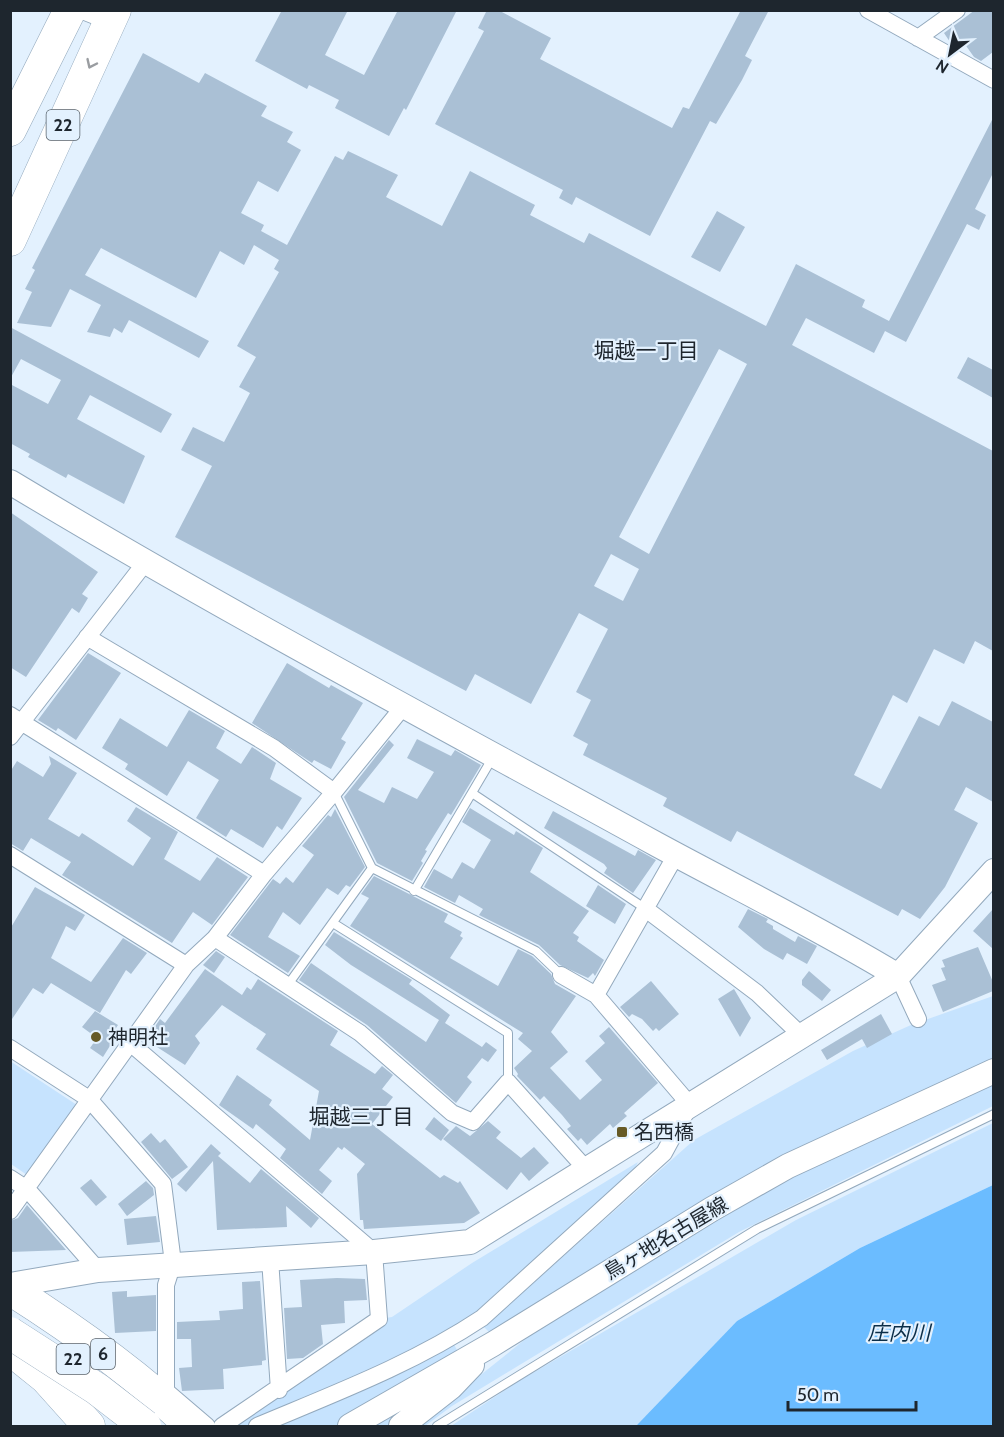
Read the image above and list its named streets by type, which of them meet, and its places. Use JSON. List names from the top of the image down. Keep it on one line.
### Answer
{"streets":{"highway":["22","6"],"street":["鳥ヶ地名古屋線"]},"districts":["堀越一丁目","堀越三丁目"],"water":["庄内川"],"places":{"other":["神明社"],"transit":["名西橋"]},"scale_bar":"50 m","north":"bottom left"}
